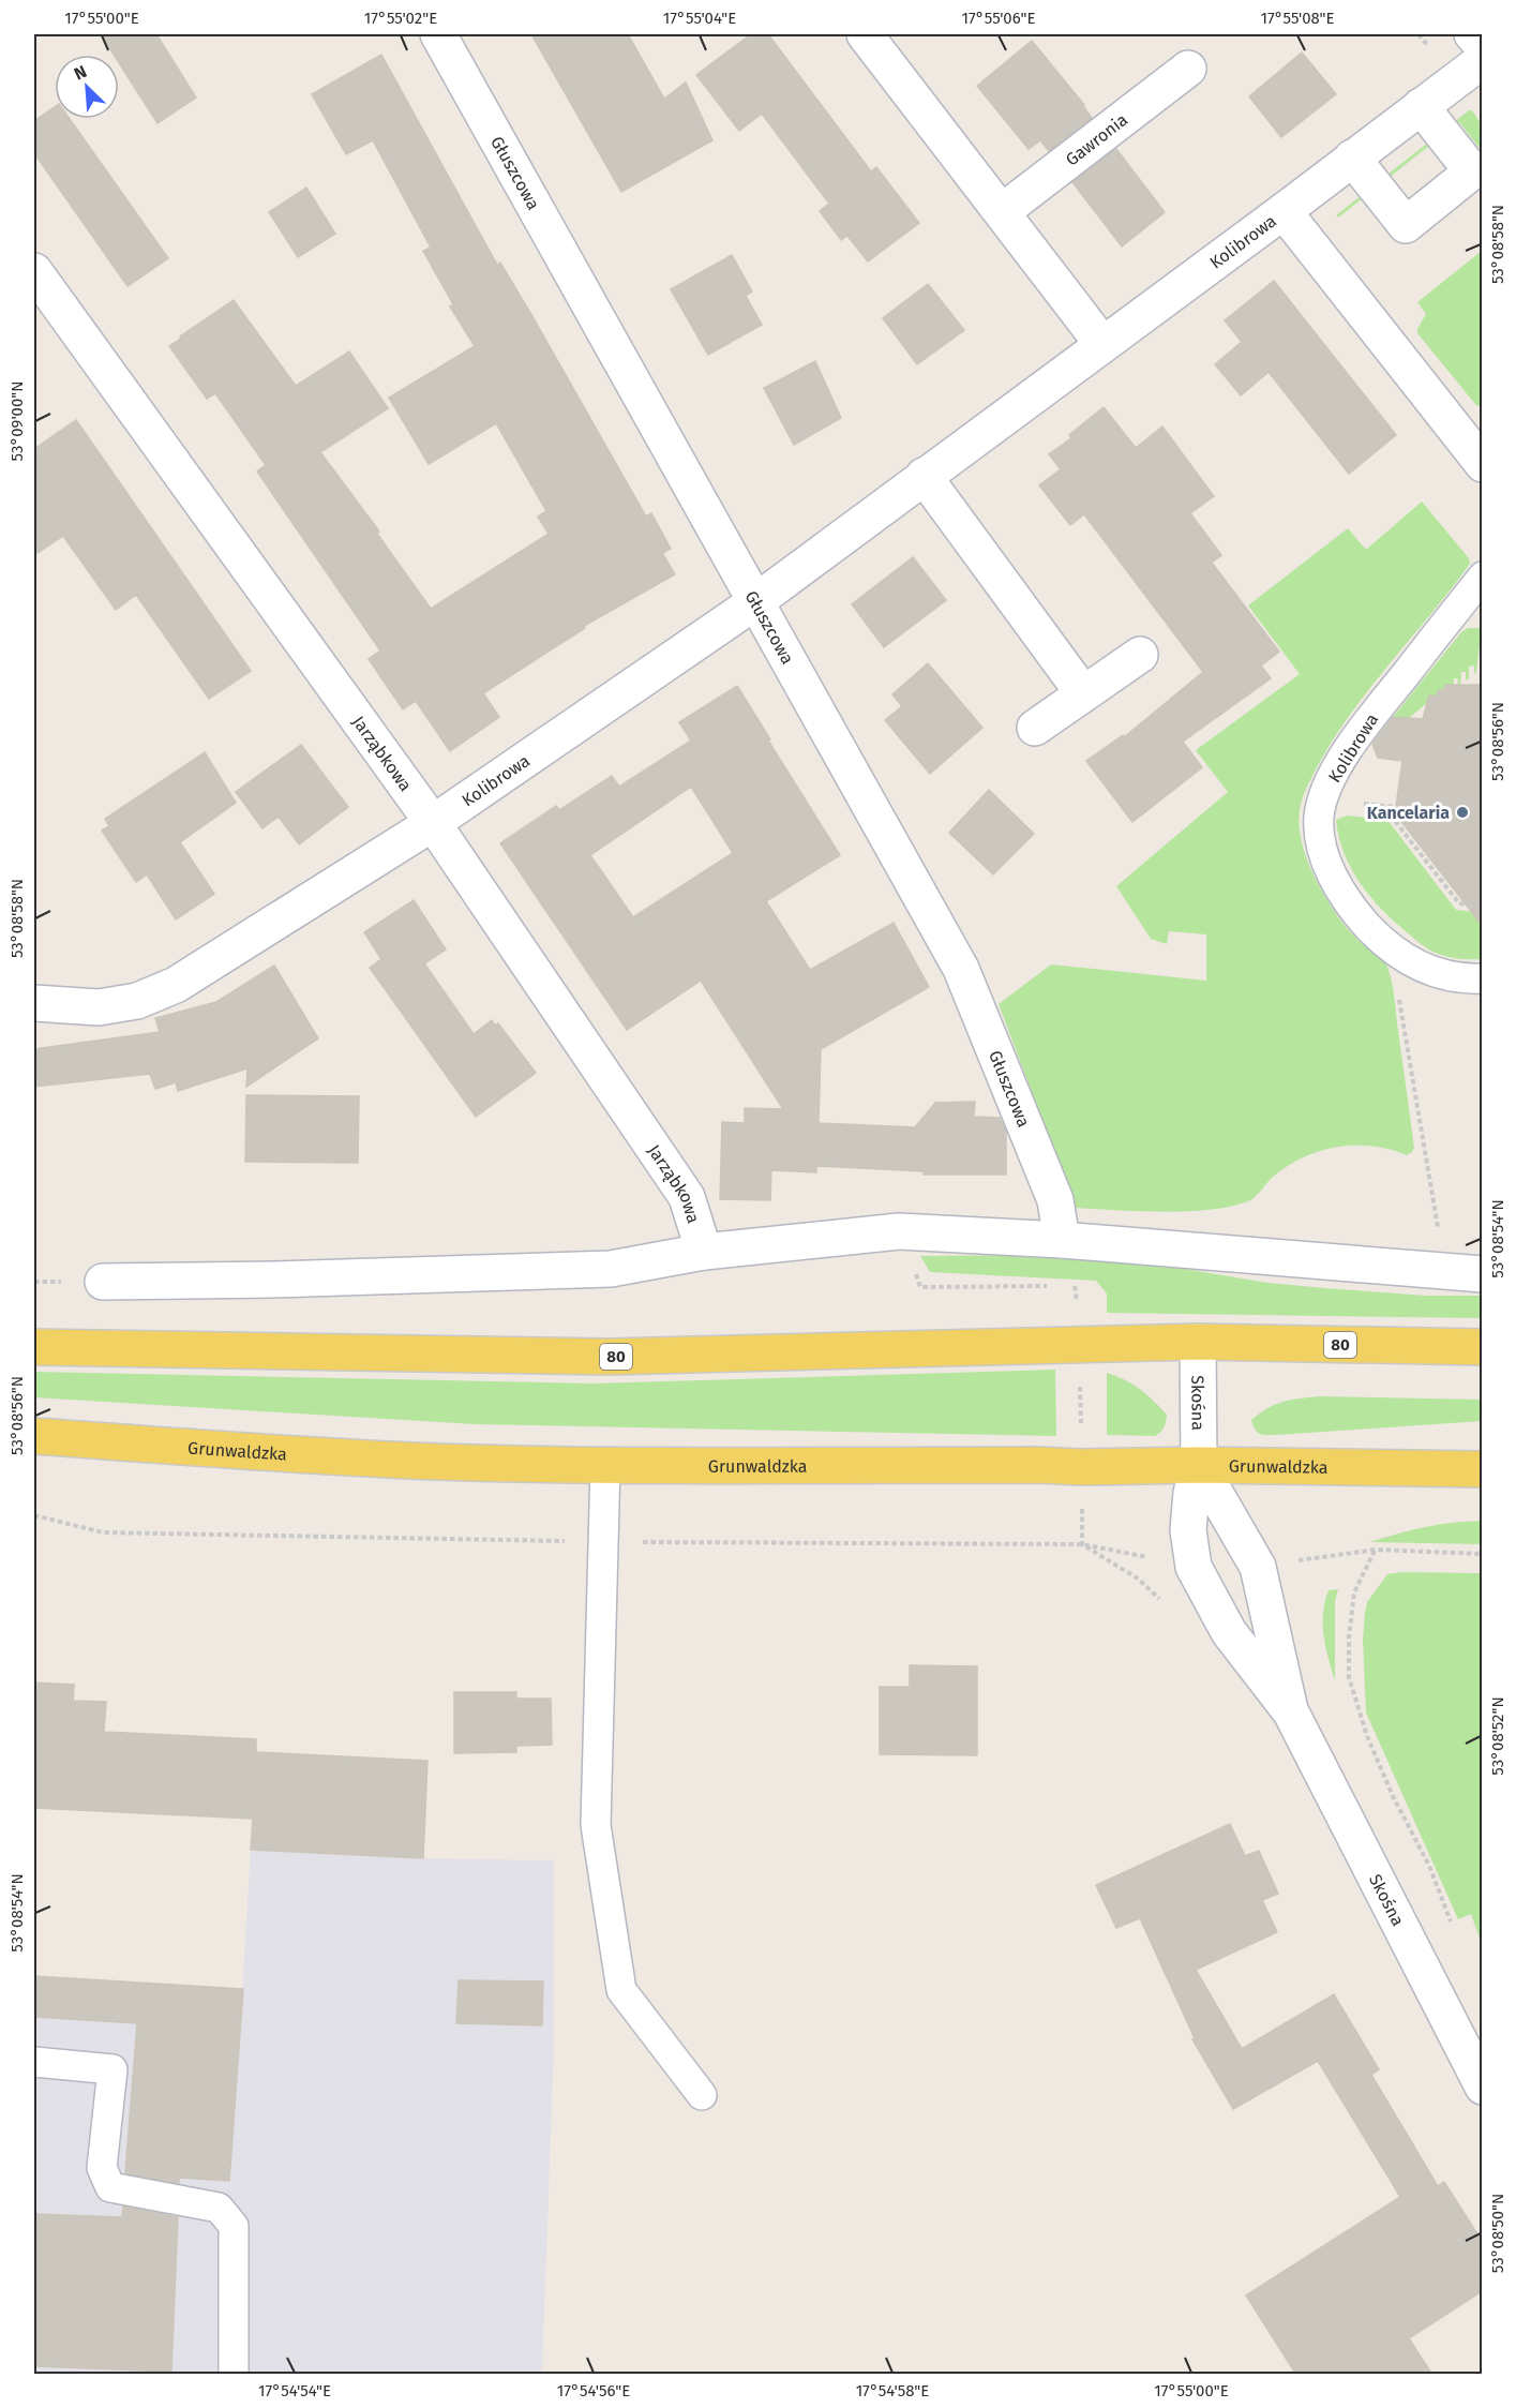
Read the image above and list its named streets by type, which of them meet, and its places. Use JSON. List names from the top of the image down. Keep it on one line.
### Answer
{"streets":{"main road":["80","Grunwaldzka"],"street":["Gawronia","Głuszcowa","Kolibrowa","Jarząbkowa","Skośna"]},"crossings":[["Głuszcowa","Kolibrowa"],["Kolibrowa","Jarząbkowa"],["80","Skośna"],["Skośna","Grunwaldzka"]],"places":["Kancelaria"],"north":"top left","coordinates":["17°55'00\"E","17°55'02\"E","17°55'04\"E","17°55'06\"E","17°55'08\"E","53°08'58\"N","53°09'00\"N","53°08'56\"N","53°08'54\"N","53°08'52\"N","53°08'50\"N","17°54'54\"E","17°54'56\"E","17°54'58\"E"]}
